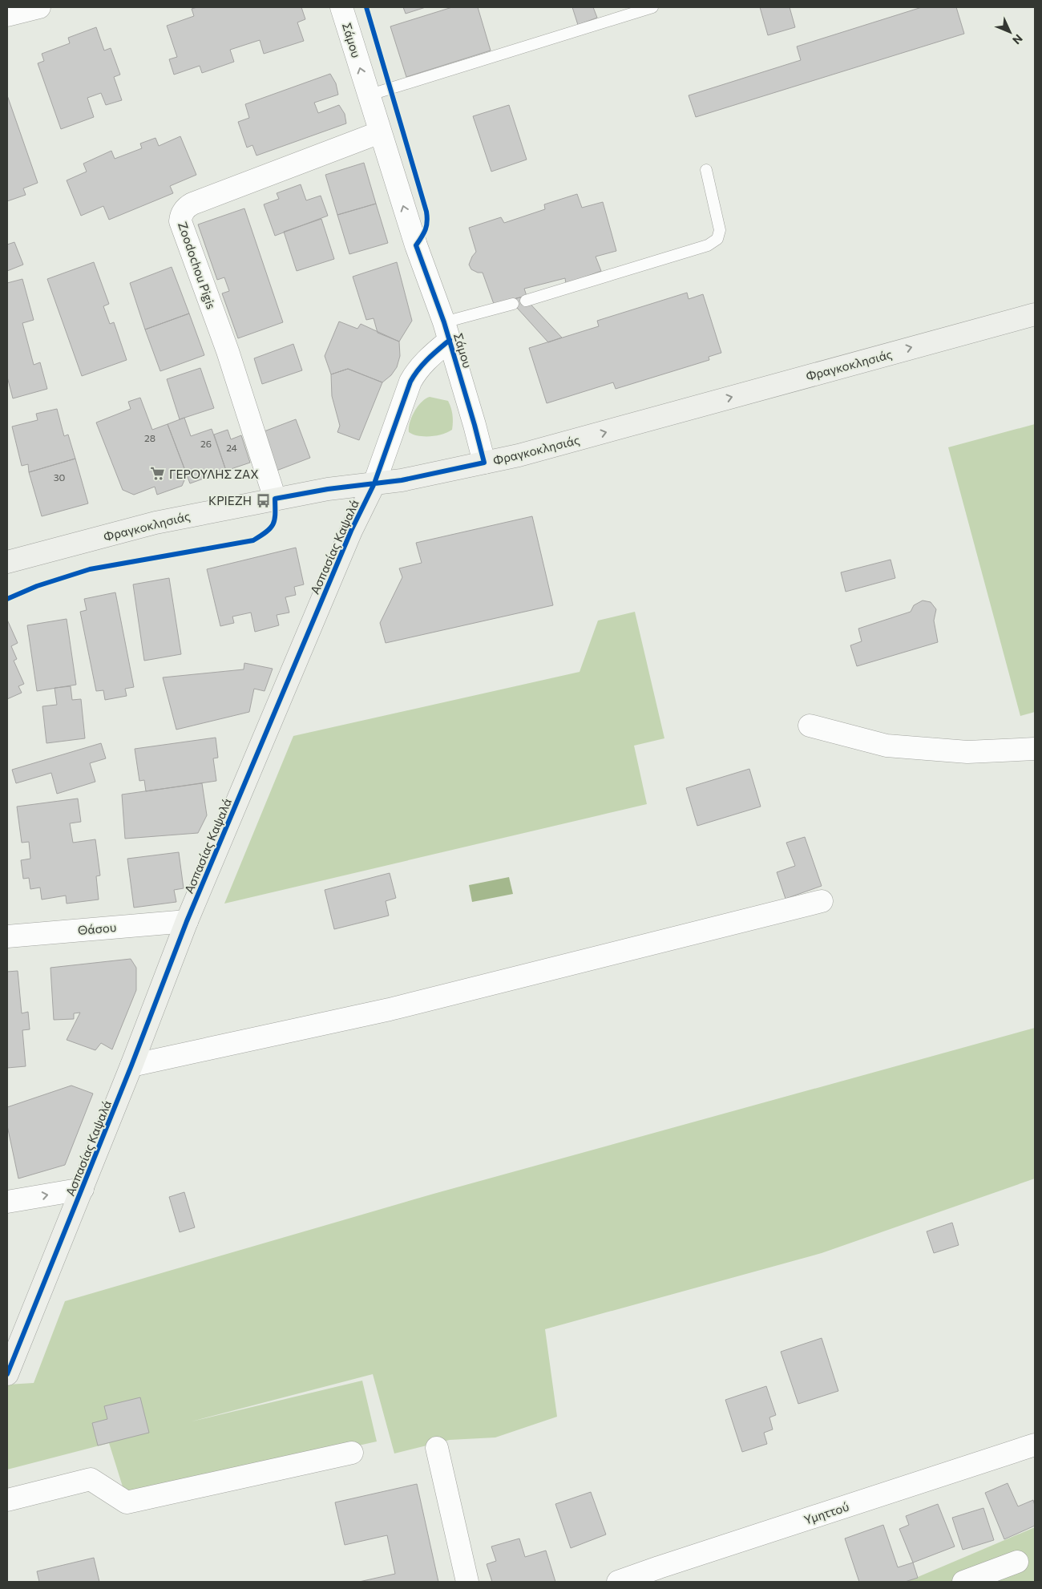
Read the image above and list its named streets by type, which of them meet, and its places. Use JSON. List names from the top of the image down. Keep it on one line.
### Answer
{"streets":{"street":["Σάμου","Zoodochou Pigis","Φραγκοκλησιάς","Ασπασίας Καψαλά","Θάσου","Υμηττού"]},"crossings":[["Σάμου","Zoodochou Pigis"],["Σάμου","Φραγκοκλησιάς"],["Σάμου","Ασπασίας Καψαλά"],["Zoodochou Pigis","Φραγκοκλησιάς"],["Φραγκοκλησιάς","Ασπασίας Καψαλά"],["Ασπασίας Καψαλά","Θάσου"]],"one_way":["Σάμου","Φραγκοκλησιάς"],"places":{"supermarket":["ΓΕΡΟΥΛΗΣ ΖΑΧ"],"bus stop":["ΚΡΙΕΖΗ"]},"house_numbers":["28","26","24","30"],"north":"bottom right"}
